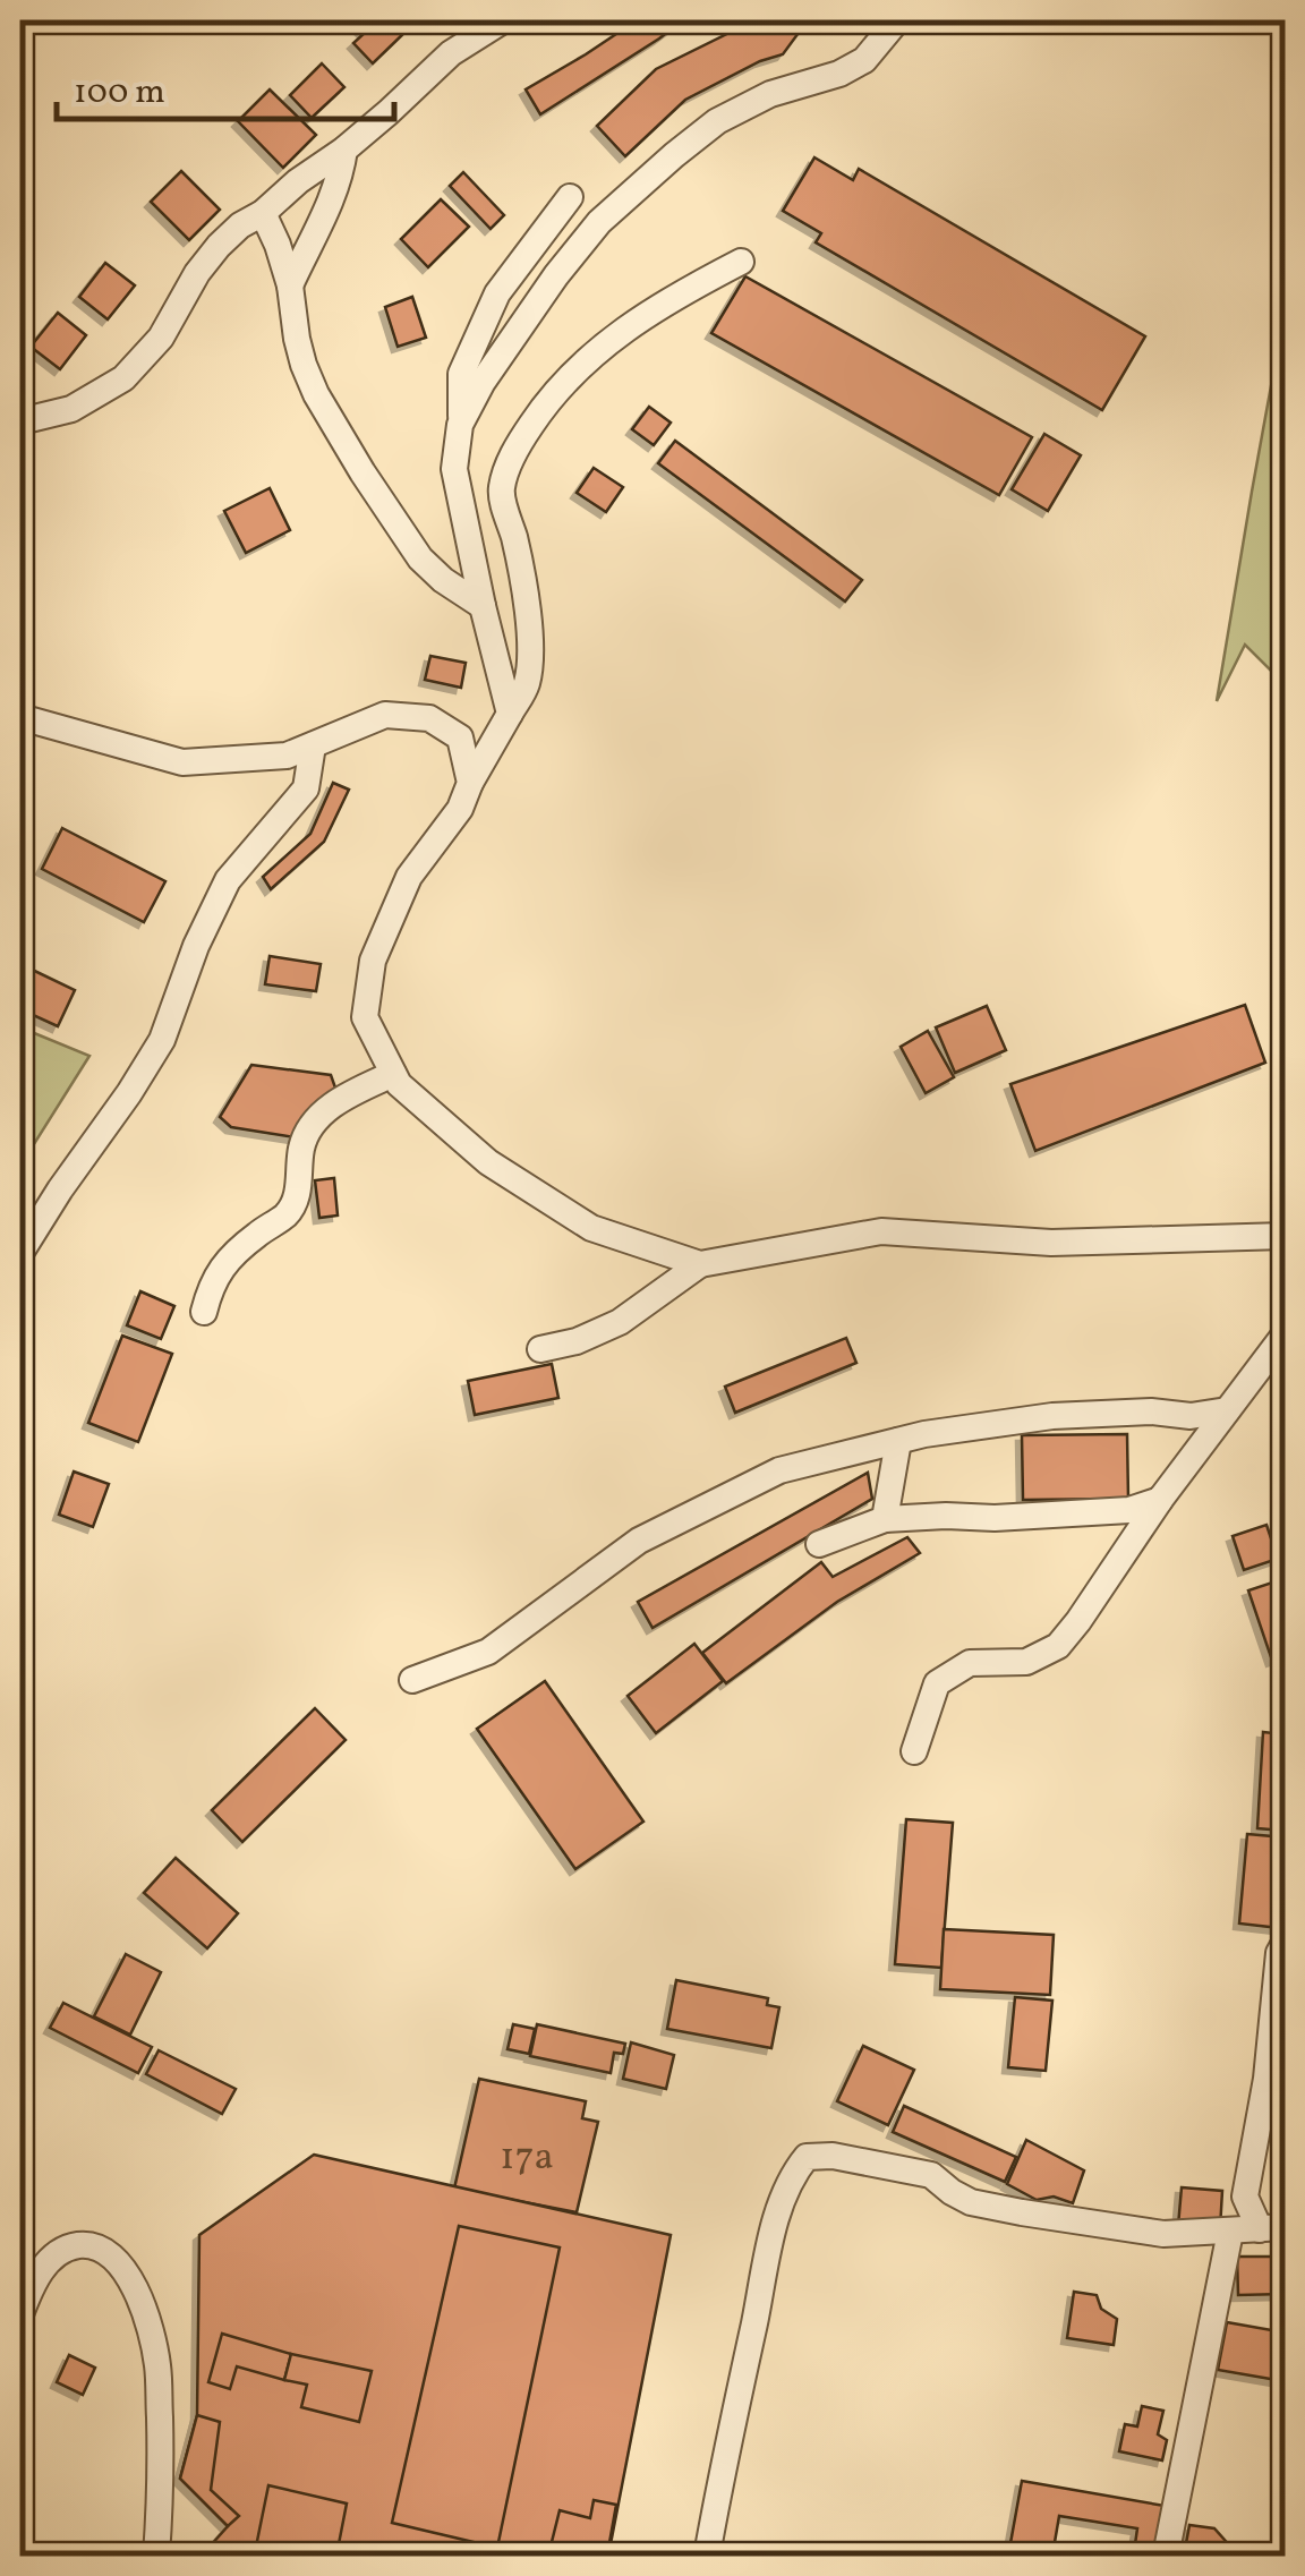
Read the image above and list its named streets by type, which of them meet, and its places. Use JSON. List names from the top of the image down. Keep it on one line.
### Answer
{"house_numbers":["17a"],"scale_bar":"100 m"}
